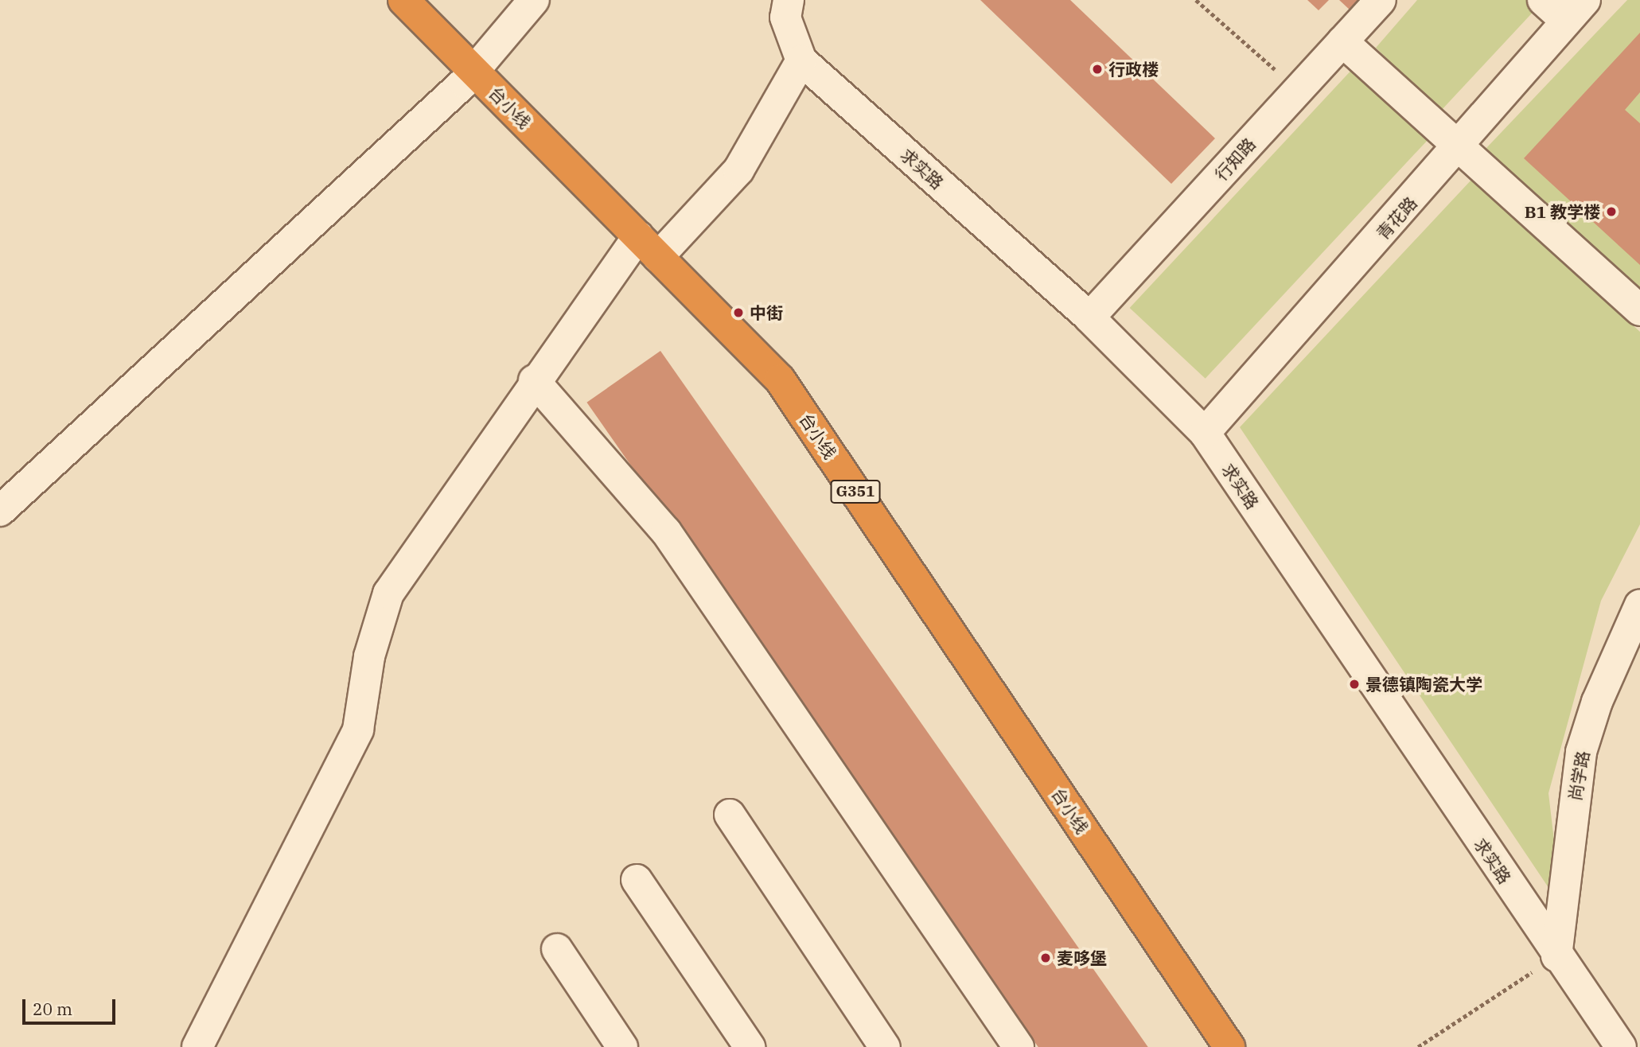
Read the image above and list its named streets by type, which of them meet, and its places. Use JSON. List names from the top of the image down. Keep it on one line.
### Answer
{"streets":{"highway":["台小线","G351"],"street":["行知路","求实路","青花路","尚学路"]},"crossings":[["行知路","求实路"],["求实路","青花路"],["求实路","尚学路"]],"places":["行政楼","B1 教学楼","中街","景德镇陶瓷大学","麦哆堡"],"scale_bar":"20 m"}
